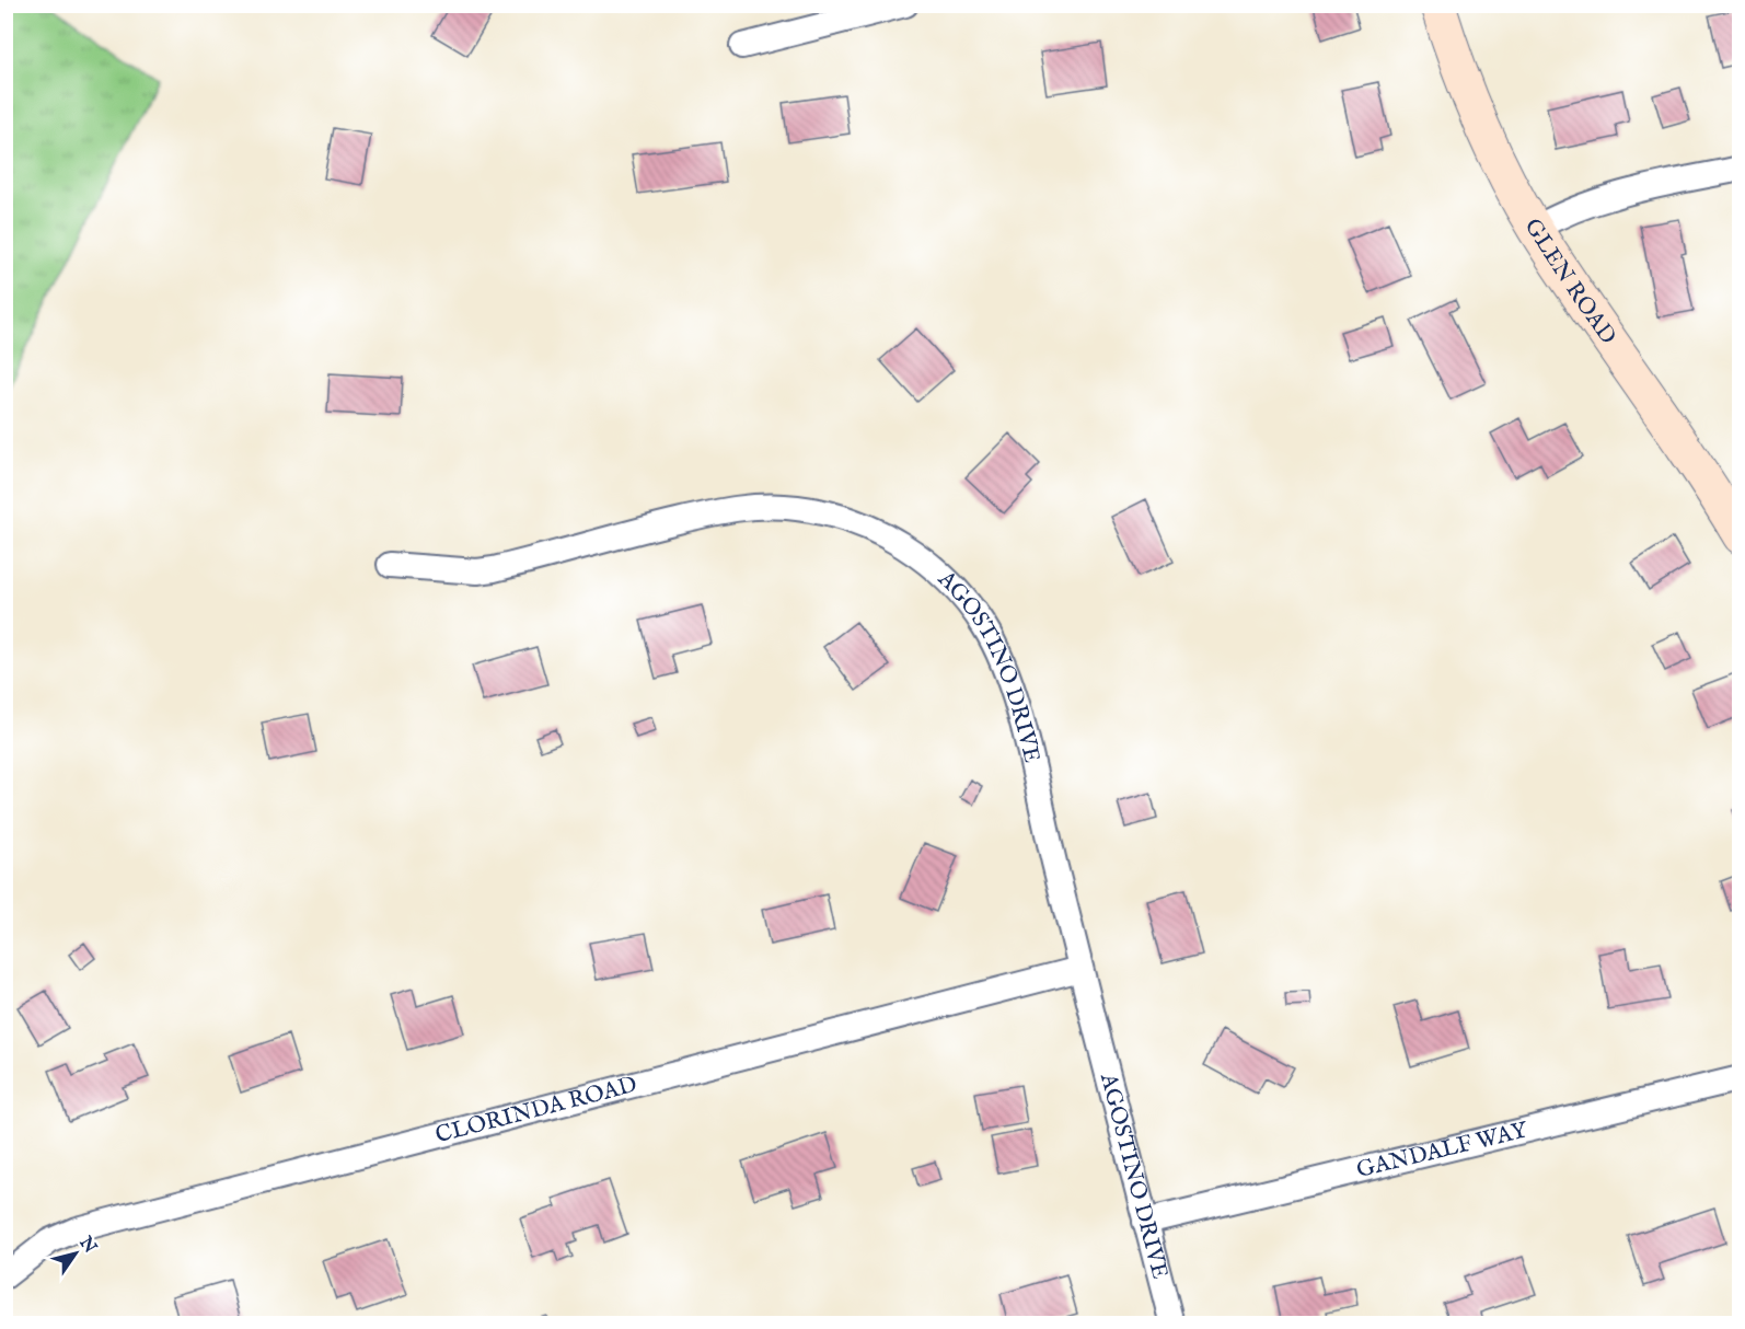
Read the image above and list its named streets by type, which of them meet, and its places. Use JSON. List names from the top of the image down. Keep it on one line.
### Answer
{"streets":{"street":["GLEN ROAD","AGOSTINO DRIVE","CLORINDA ROAD","GANDALF WAY"]},"crossings":[["AGOSTINO DRIVE","CLORINDA ROAD"],["AGOSTINO DRIVE","GANDALF WAY"]],"north":"top right"}
